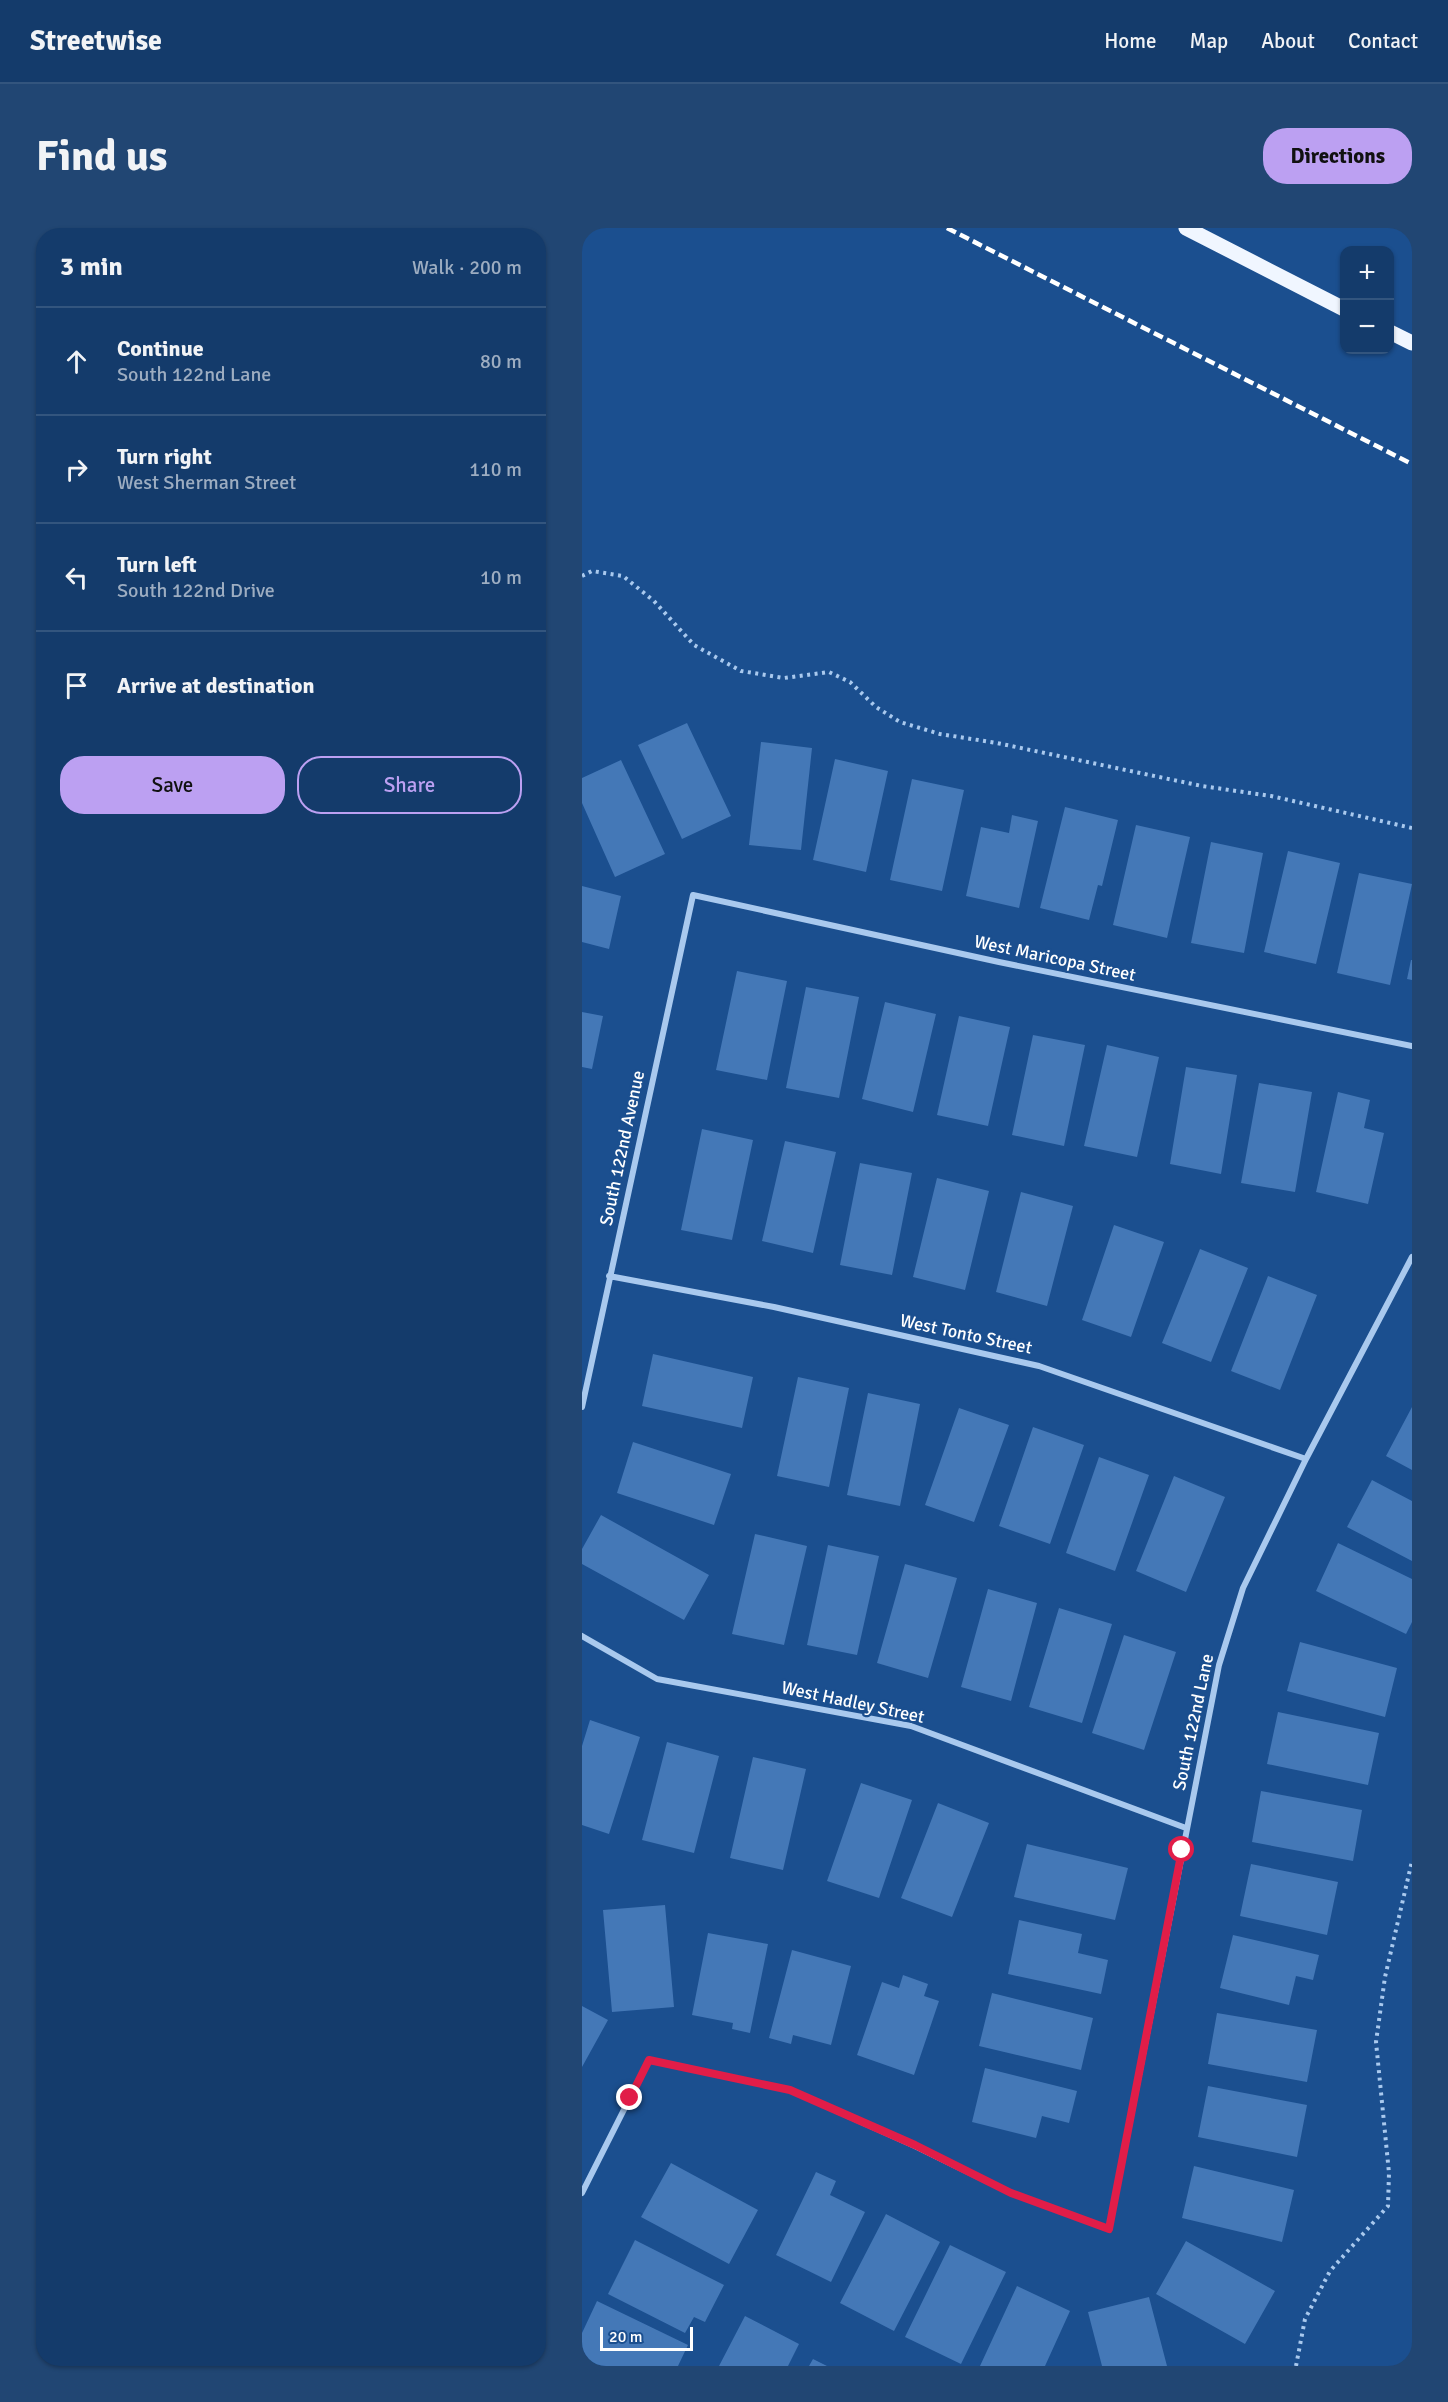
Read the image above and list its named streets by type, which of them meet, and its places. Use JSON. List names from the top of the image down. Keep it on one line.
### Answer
{"streets":{"street":["West Maricopa Street","South 122nd Avenue","West Tonto Street","West Hadley Street","South 122nd Lane"]},"crossings":[["West Maricopa Street","South 122nd Avenue"],["South 122nd Avenue","West Tonto Street"],["West Tonto Street","South 122nd Lane"],["West Hadley Street","South 122nd Lane"]],"scale_bar":"20 m","page":{"header":"Streetwise","nav":["Home","Map","About","Contact"],"buttons":["Directions",["Save","Share"]],"title":"Find us","heading":["3 min","Walk · 200 m"],"map_buttons":["+","−"],"list":[["Continue","South 122nd Lane","80 m"],["Turn right","West Sherman Street","110 m"],["Turn left","South 122nd Drive","10 m"],"Arrive at destination"],"scale":"20 m"}}
